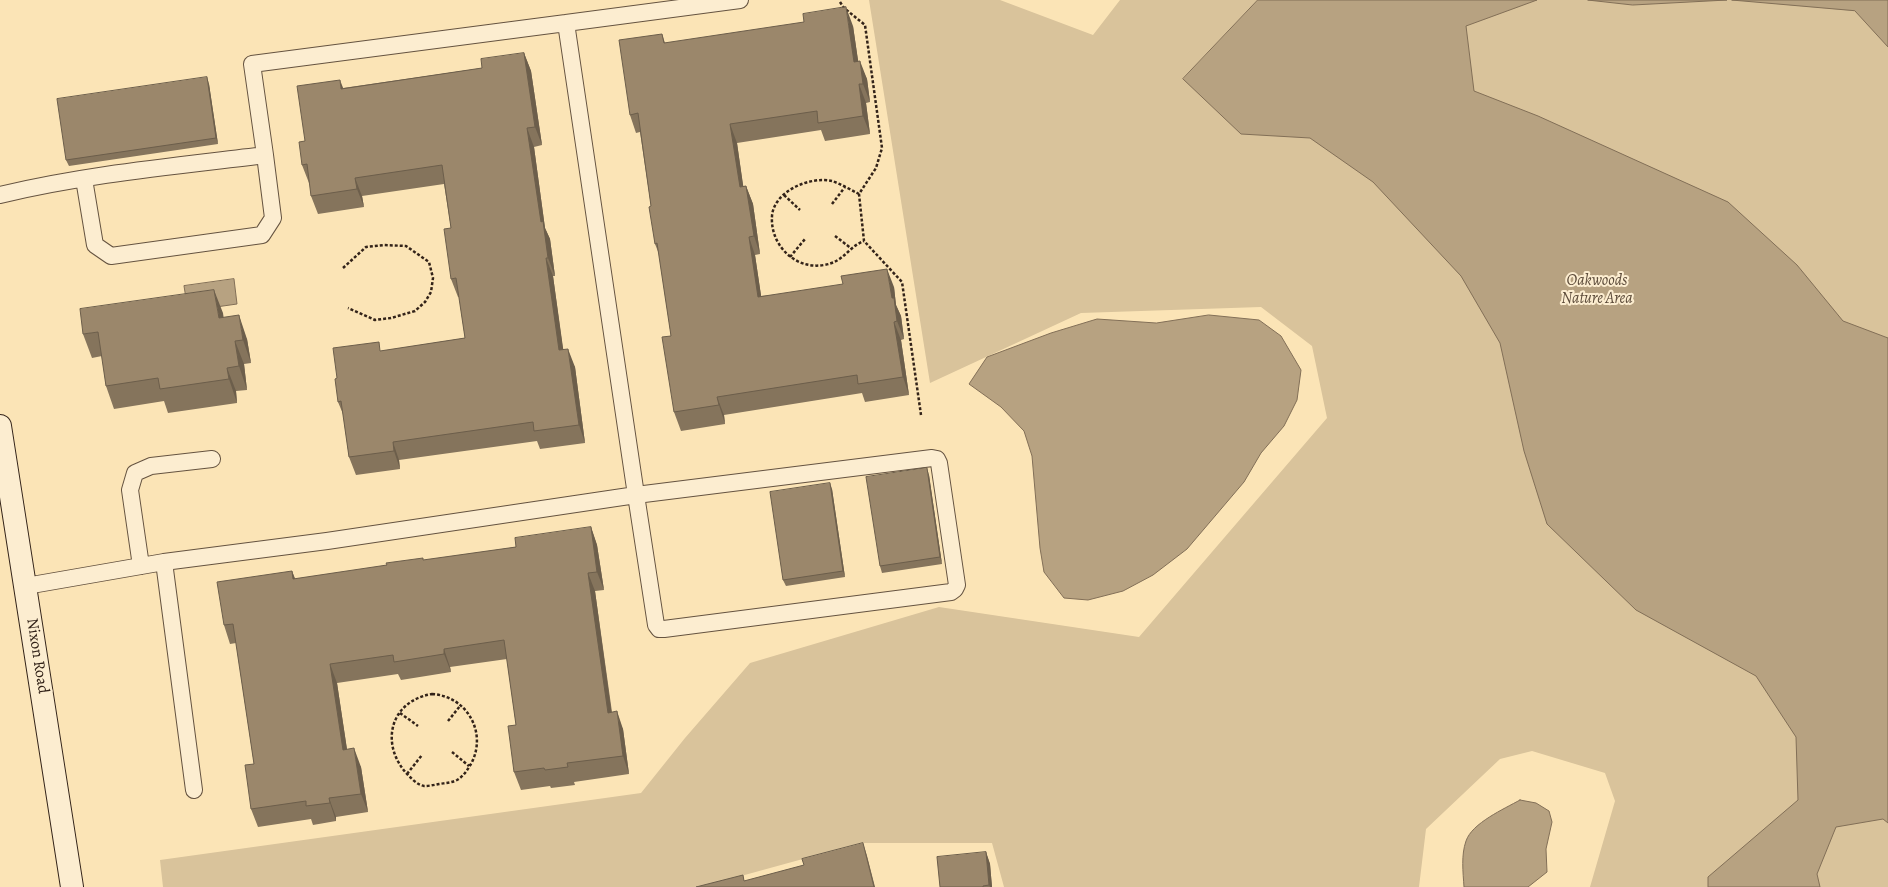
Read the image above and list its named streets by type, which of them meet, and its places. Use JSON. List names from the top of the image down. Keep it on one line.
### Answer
{"streets":{"main road":["Nixon Road"]},"parks":["Oakwoods Nature Area"]}
